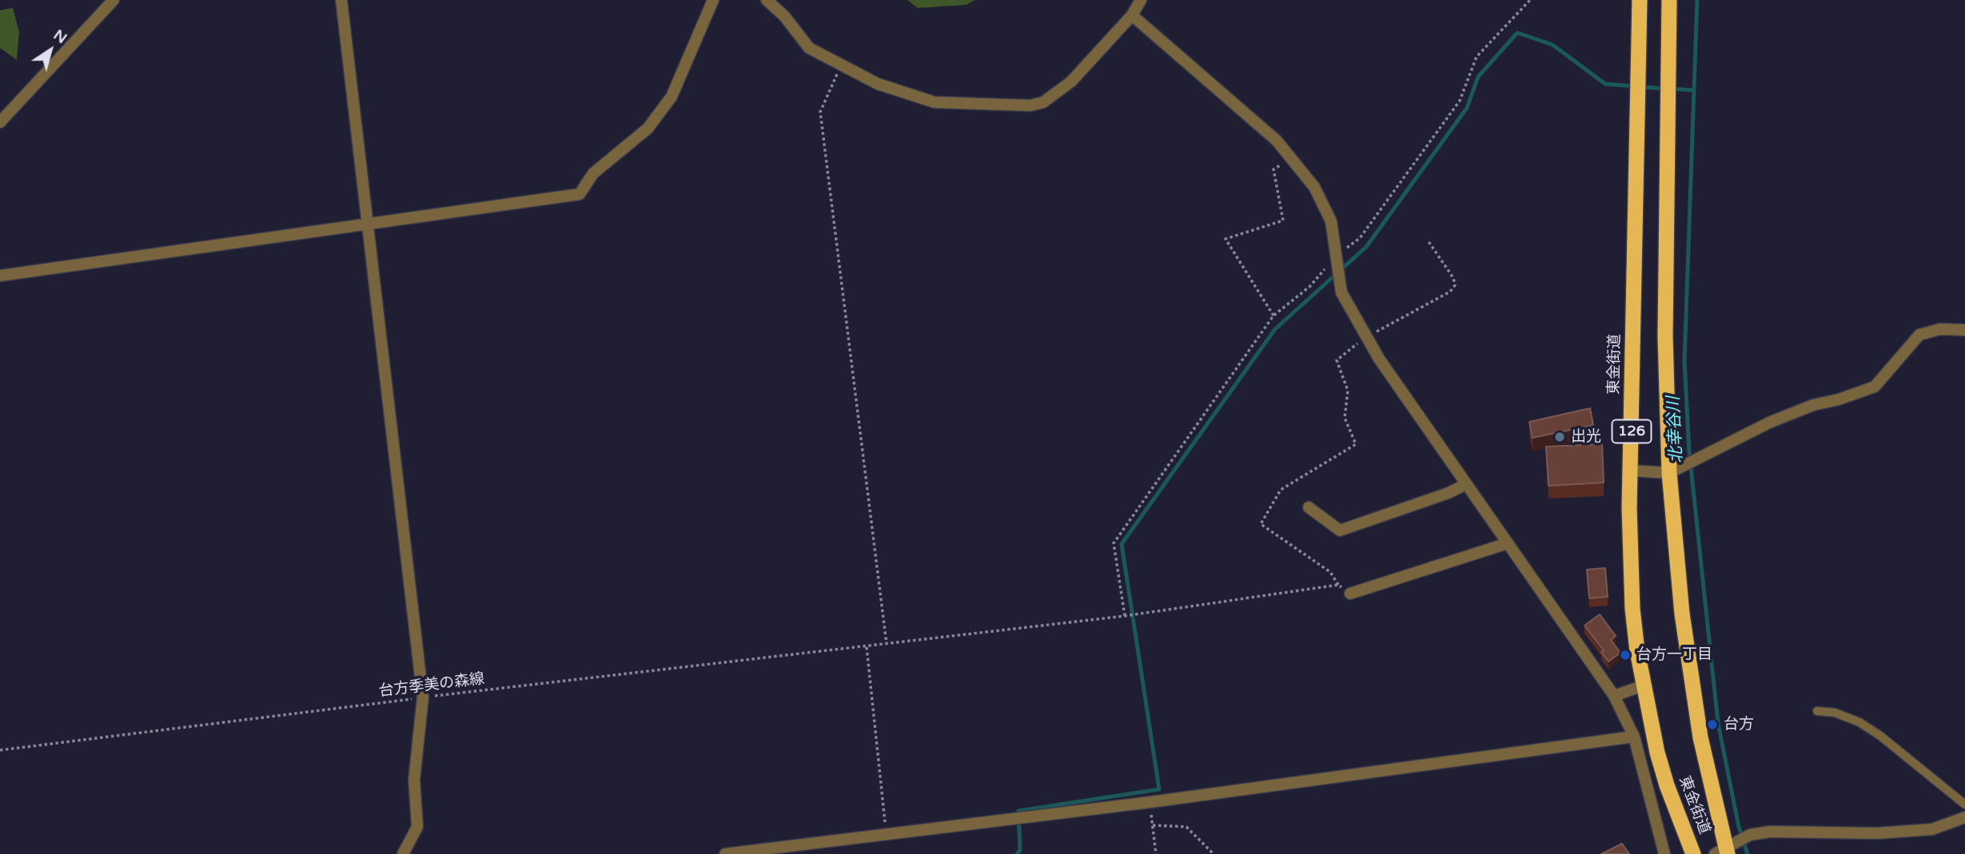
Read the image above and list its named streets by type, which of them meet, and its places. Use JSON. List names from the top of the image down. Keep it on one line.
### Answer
{"streets":{"highway":["東金街道","126"],"path":["台方季美の森線"]},"water":["北幸谷川"],"places":["出光","台方一丁目","台方"],"north":"top right"}
